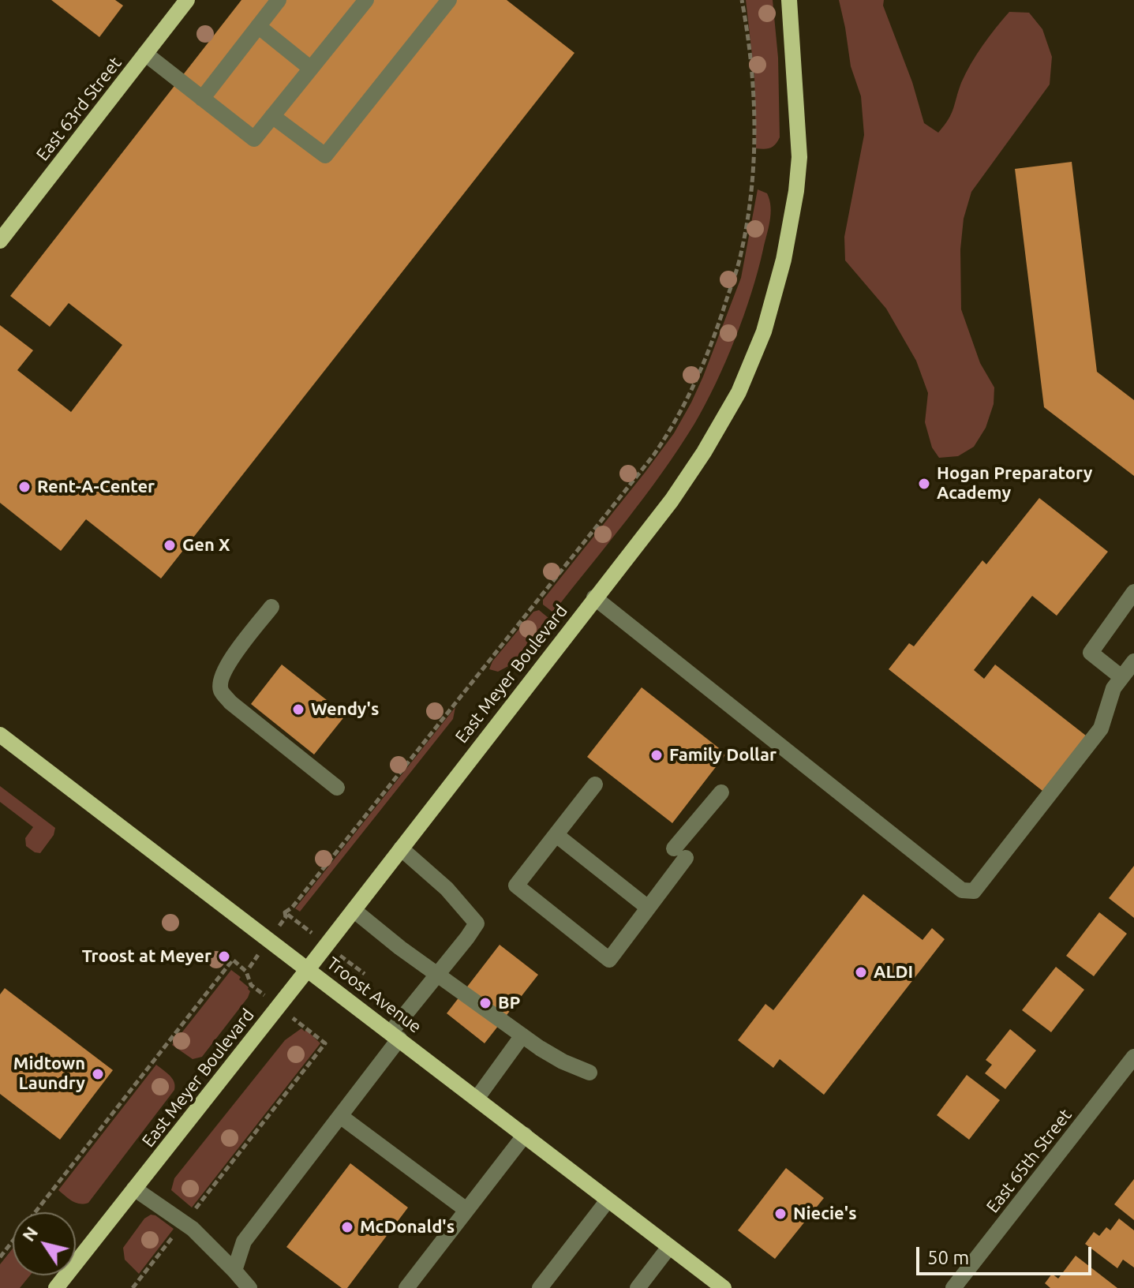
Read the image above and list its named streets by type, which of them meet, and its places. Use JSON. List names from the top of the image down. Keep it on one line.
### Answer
{"streets":{"main road":["East 63rd Street","East Meyer Boulevard","Troost Avenue"],"street":["East 65th Street"]},"crossings":[["East Meyer Boulevard","Troost Avenue"]],"places":["Hogan Preparatory Academy","Rent-A-Center","Gen X","Wendy's","Family Dollar","Troost at Meyer","ALDI","BP","Midtown Laundry","Niecie's","McDonald's"],"scale_bar":"50 m","north":"top left"}
